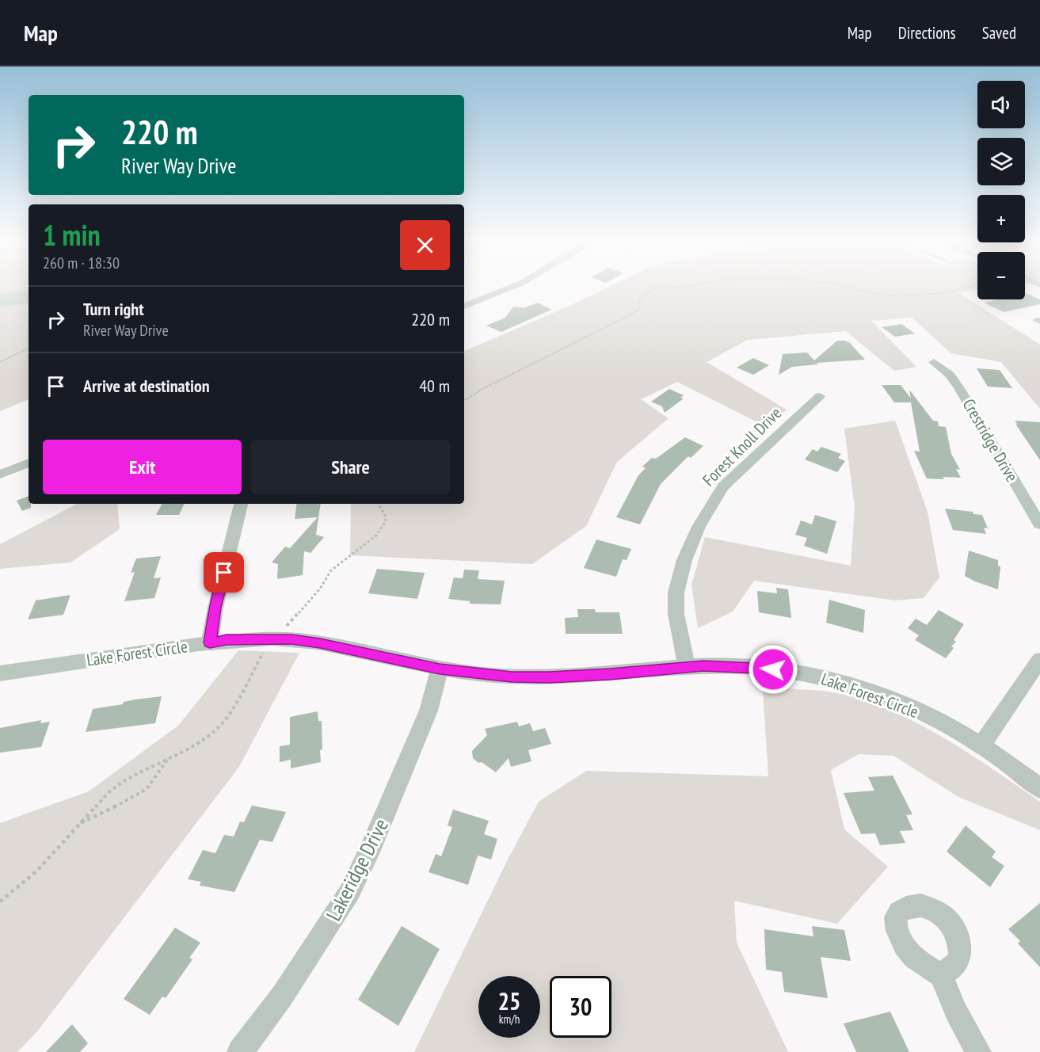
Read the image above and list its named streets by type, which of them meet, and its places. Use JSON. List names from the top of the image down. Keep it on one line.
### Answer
{"streets":{"street":["Crestridge Drive","Forest Knoll Drive","Lake Forest Circle","Lakeridge Drive"]},"crossings":[["Forest Knoll Drive","Lake Forest Circle"],["Lake Forest Circle","Lakeridge Drive"]],"page":{"header":"Map","nav":["Map","Directions","Saved"],"map_buttons":["+","−"],"turn":["220 m","River Way Drive"],"heading":["1 min","260 m · 18:30"],"list":[{"name":"Turn right","note":"River Way Drive","value":"220 m"},{"name":"Arrive at destination","value":"40 m"}],"buttons":["Exit","Share"],"speed":"25 km/h","limit":"30"}}
